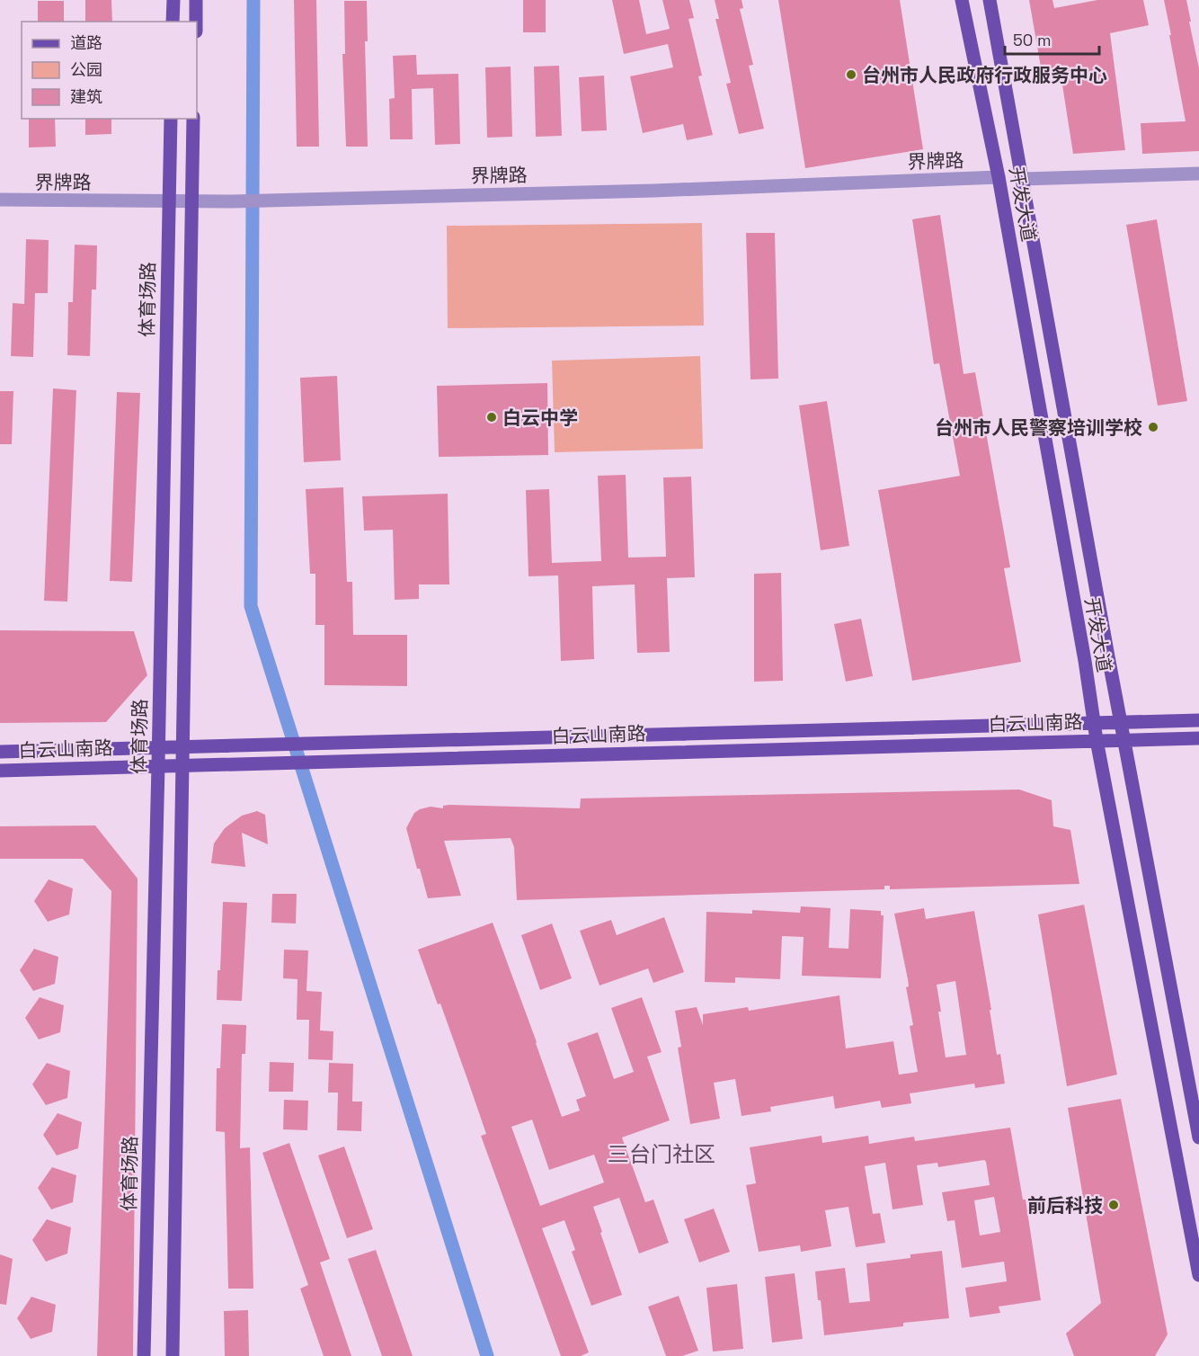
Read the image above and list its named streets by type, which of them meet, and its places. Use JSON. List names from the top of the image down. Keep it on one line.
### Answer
{"streets":{"main road":["开发大道","体育场路","白云山南路"],"street":["界牌路"]},"crossings":[["界牌路","开发大道"],["界牌路","体育场路"],["开发大道","白云山南路"],["体育场路","白云山南路"]],"districts":["三台门社区"],"places":["台州市人民政府行政服务中心","白云中学","台州市人民警察培训学校","前后科技"],"legend":["道路","公园","建筑"],"scale_bar":"50 m"}
